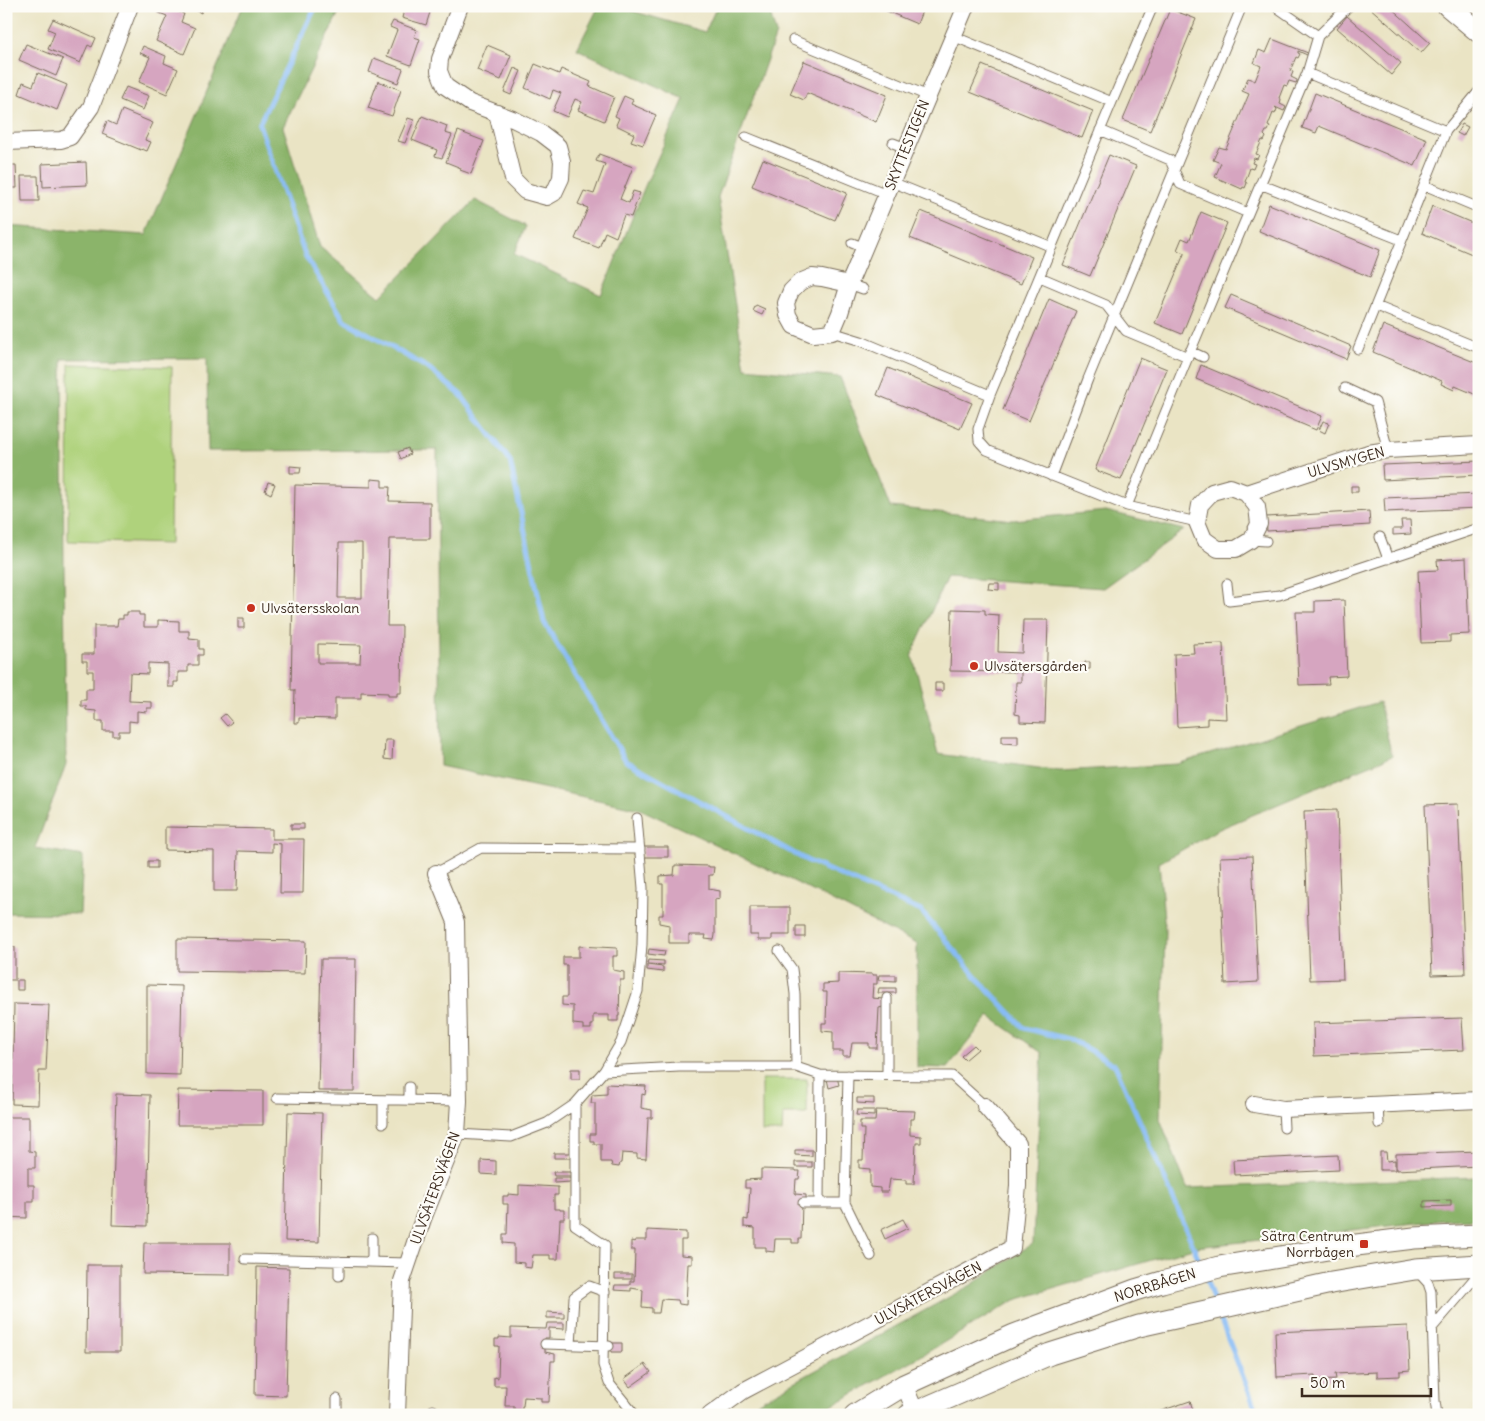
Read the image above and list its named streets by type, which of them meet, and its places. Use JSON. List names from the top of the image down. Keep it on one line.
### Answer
{"streets":{"street":["SKYTTESTIGEN","ULVSMYGEN","ULVSÄTERSVÄGEN","NORRBÅGEN"]},"places":{"other":["Ulvsätersskolan","Ulvsätersgården"],"transit":["Sätra Centrum Norrbågen"]},"scale_bar":"50 m"}
